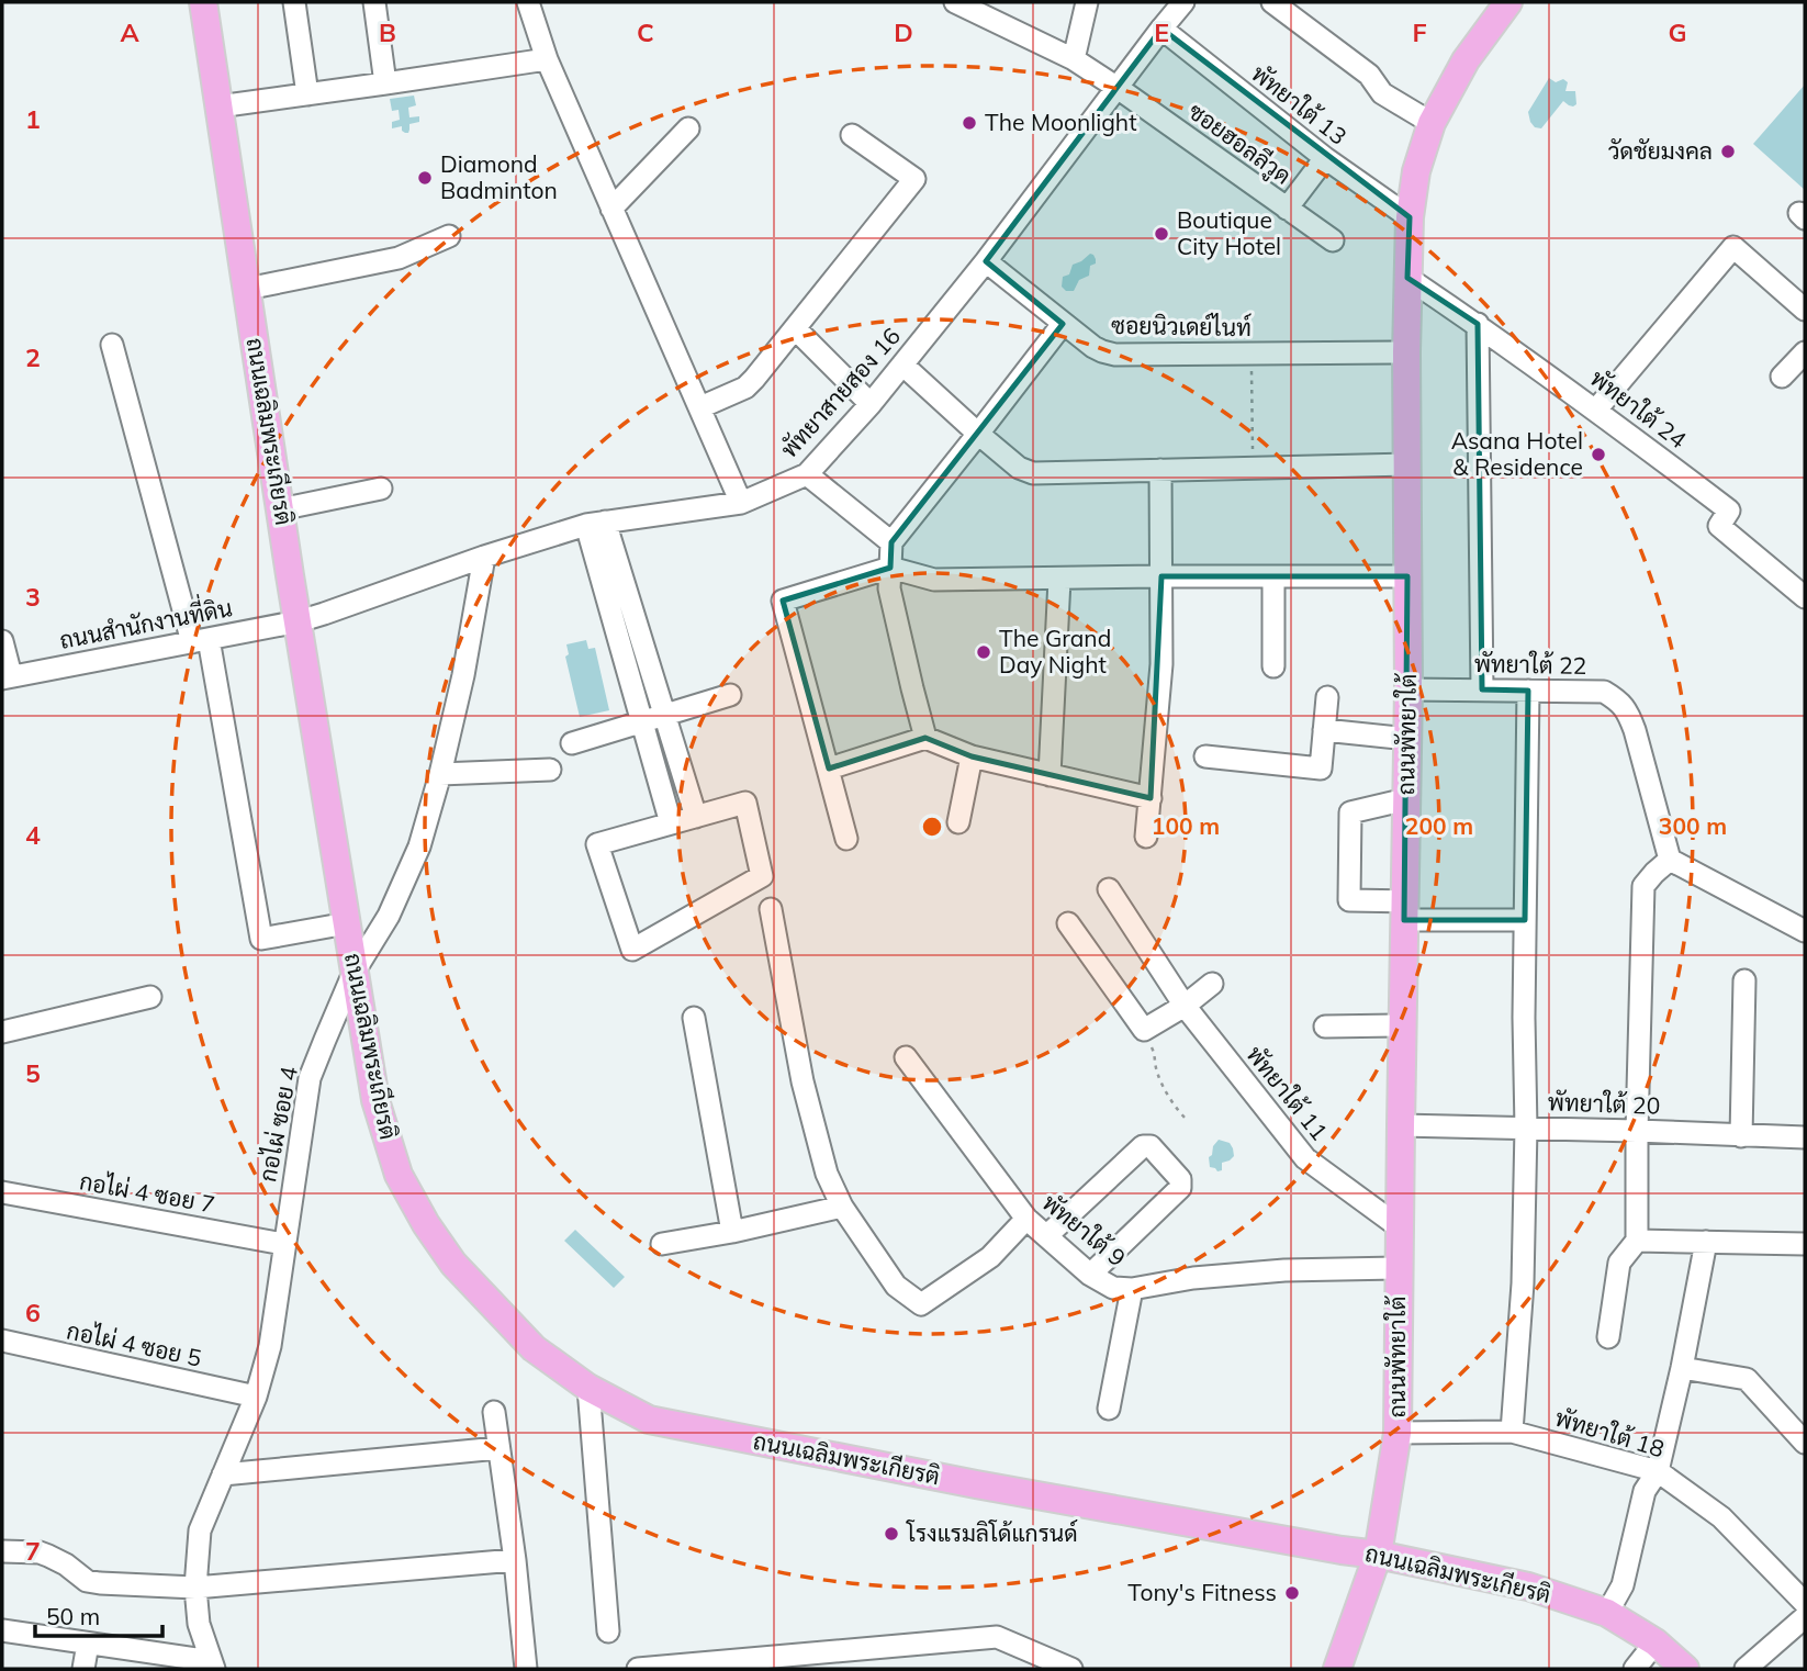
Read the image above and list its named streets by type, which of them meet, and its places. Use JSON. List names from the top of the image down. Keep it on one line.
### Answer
{"streets":{"main road":["ถนนเฉลิมพระเกียรติ","ถนนพัทยาใต้"],"street":["พัทยาใต้ 13","ซอยฮอลลีวูด","ซอยนิวเดย์ไนท์","พัทยาสายสอง 16","พัทยาใต้ 24","ถนนสำนักงานที่ดิน","พัทยาใต้ 22","พัทยาใต้ 11","พัทยาใต้ 20","กอไผ่ ซอย 4","กอไผ่ 4 ซอย 7","พัทยาใต้ 9","กอไผ่ 4 ซอย 5","พัทยาใต้ 18"]},"crossings":[["พัทยาใต้ 13","พัทยาสายสอง 16"],["พัทยาใต้ 13","ถนนพัทยาใต้"],["ซอยฮอลลีวูด","พัทยาสายสอง 16"],["ซอยนิวเดย์ไนท์","พัทยาสายสอง 16"],["ซอยนิวเดย์ไนท์","ถนนพัทยาใต้"],["พัทยาสายสอง 16","ถนนเฉลิมพระเกียรติ"],["พัทยาสายสอง 16","ถนนสำนักงานที่ดิน"],["พัทยาสายสอง 16","กอไผ่ ซอย 4"],["พัทยาใต้ 24","ถนนพัทยาใต้"],["ถนนเฉลิมพระเกียรติ","ถนนสำนักงานที่ดิน"],["ถนนเฉลิมพระเกียรติ","ถนนพัทยาใต้"],["ถนนเฉลิมพระเกียรติ","กอไผ่ ซอย 4"],["พัทยาใต้ 22","ถนนพัทยาใต้"],["ถนนพัทยาใต้","พัทยาใต้ 11"],["ถนนพัทยาใต้","พัทยาใต้ 20"],["ถนนพัทยาใต้","พัทยาใต้ 9"],["ถนนพัทยาใต้","พัทยาใต้ 18"],["กอไผ่ ซอย 4","กอไผ่ 4 ซอย 7"],["กอไผ่ ซอย 4","กอไผ่ 4 ซอย 5"]],"places":["The Moonlight","วัดชัยมงคล","Diamond Badminton","Boutique City Hotel","Asana Hotel & Residence","The Grand Day Night","โรงแรมลิโด้แกรนด์","Tony's Fitness"],"scale_bar":"50 m","grid":{"columns":["A","B","C","D","E","F","G"],"rows":["1","2","3","4","5","6","7"]},"rings":["100 m","200 m","300 m"]}
